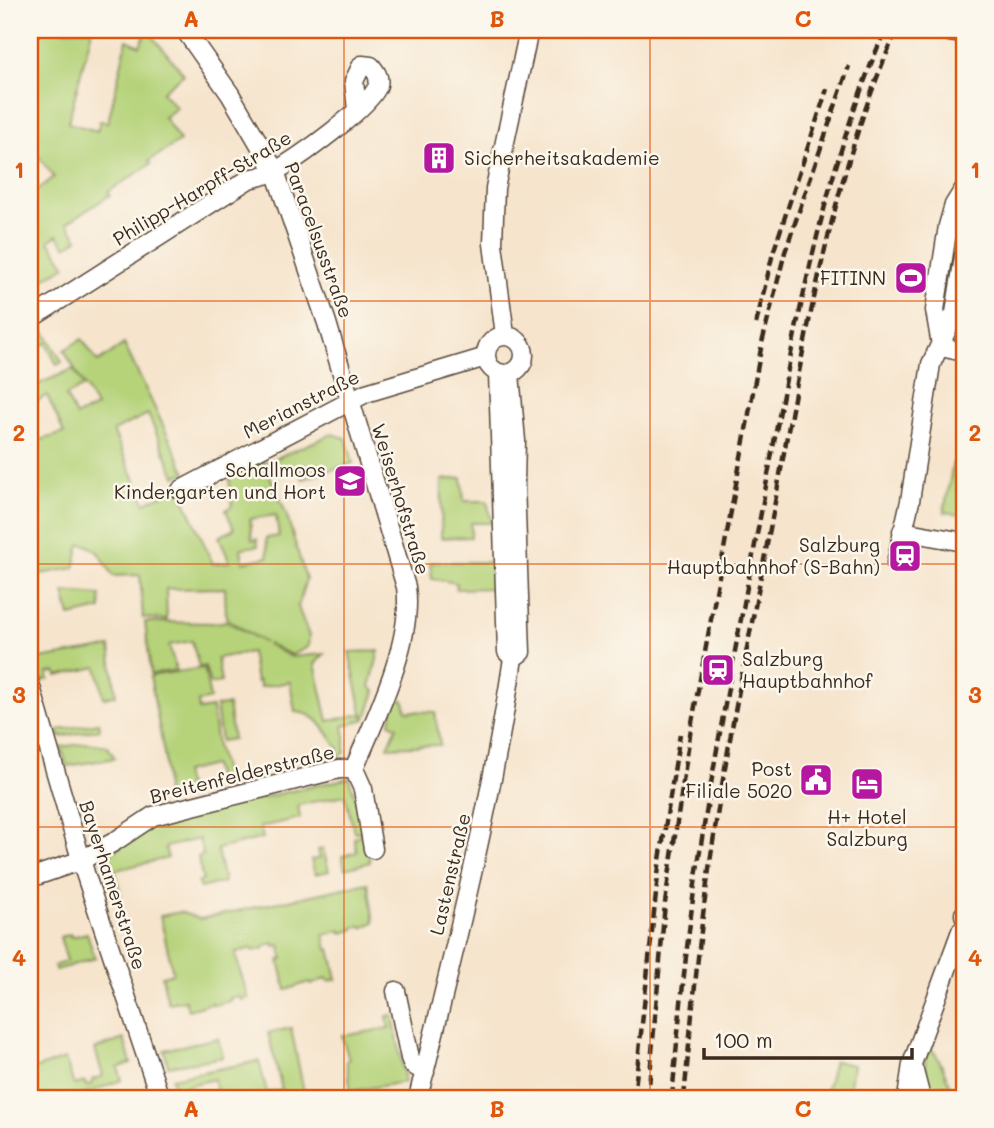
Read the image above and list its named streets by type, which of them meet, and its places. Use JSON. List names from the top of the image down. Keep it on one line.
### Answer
{"streets":{"street":["Philipp-Harpff-Straße","Paracelsusstraße","Merianstraße","Weiserhofstraße","Breitenfelderstraße","Lastenstraße","Bayerhamerstraße"]},"crossings":[["Philipp-Harpff-Straße","Paracelsusstraße"],["Paracelsusstraße","Merianstraße"],["Paracelsusstraße","Weiserhofstraße"],["Merianstraße","Weiserhofstraße"],["Merianstraße","Lastenstraße"],["Weiserhofstraße","Breitenfelderstraße"],["Breitenfelderstraße","Bayerhamerstraße"]],"places":{"building":["Sicherheitsakademie"],"sports":["FITINN"],"school or university":["Schallmoos Kindergarten und Hort"],"station":["Salzburg Hauptbahnhof (S-Bahn)","Salzburg Hauptbahnhof"],"public building":["Post Filiale 5020"],"hotel":["H+ Hotel Salzburg"]},"scale_bar":"100 m","grid":{"columns":["A","B","C"],"rows":["1","2","3","4"]}}
